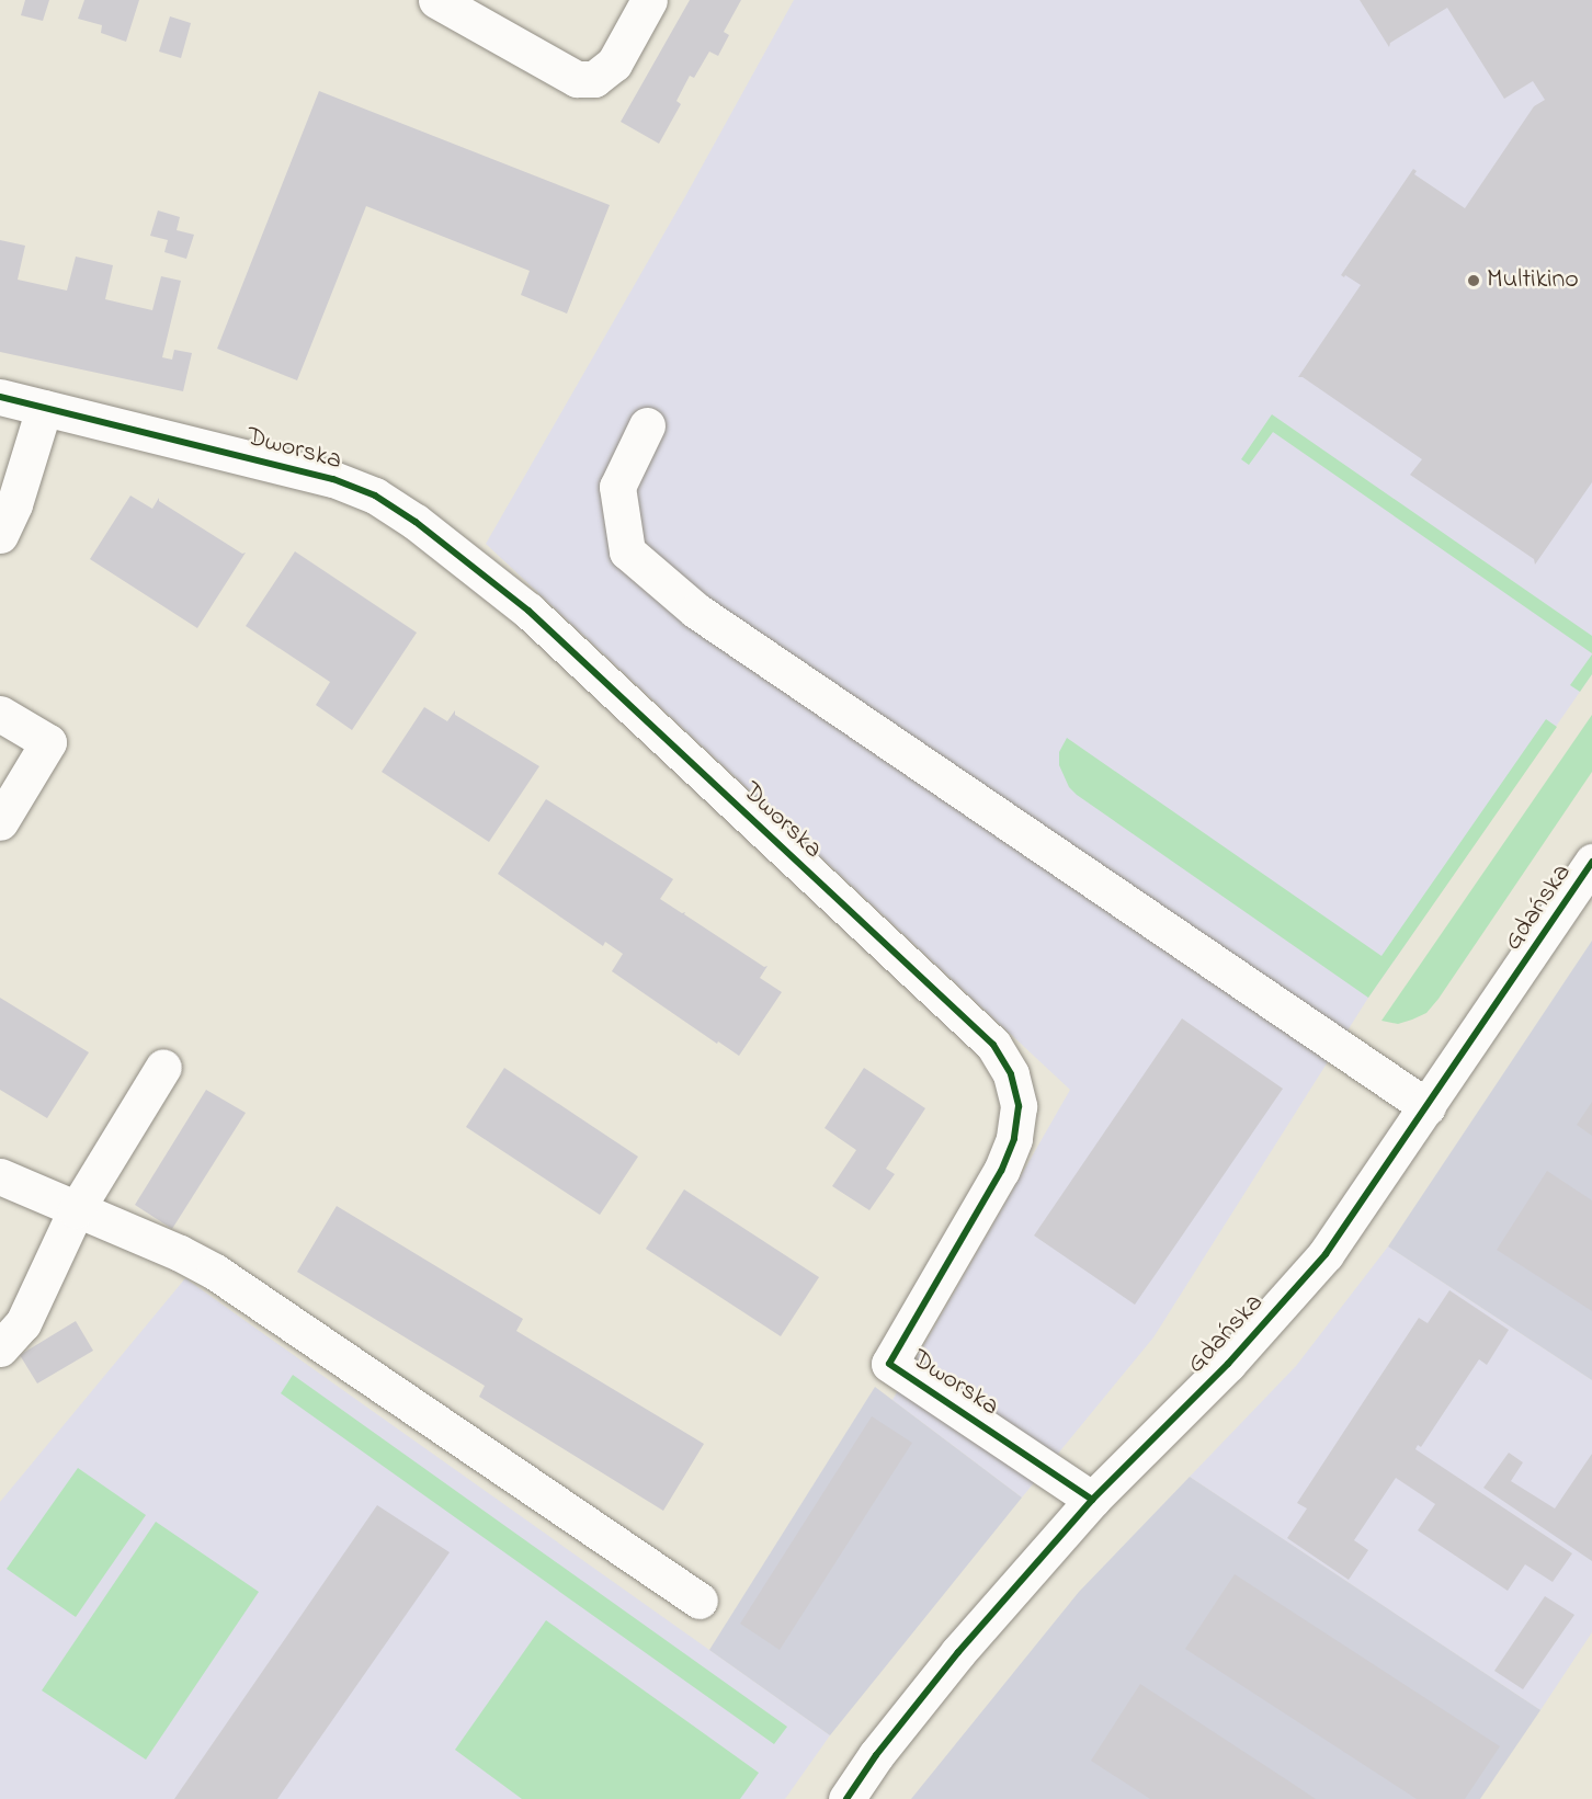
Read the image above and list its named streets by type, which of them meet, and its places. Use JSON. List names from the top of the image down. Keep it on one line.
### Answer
{"streets":{"street":["Dworska","Gdańska"]},"crossings":[["Dworska","Gdańska"]],"places":["Multikino"]}
